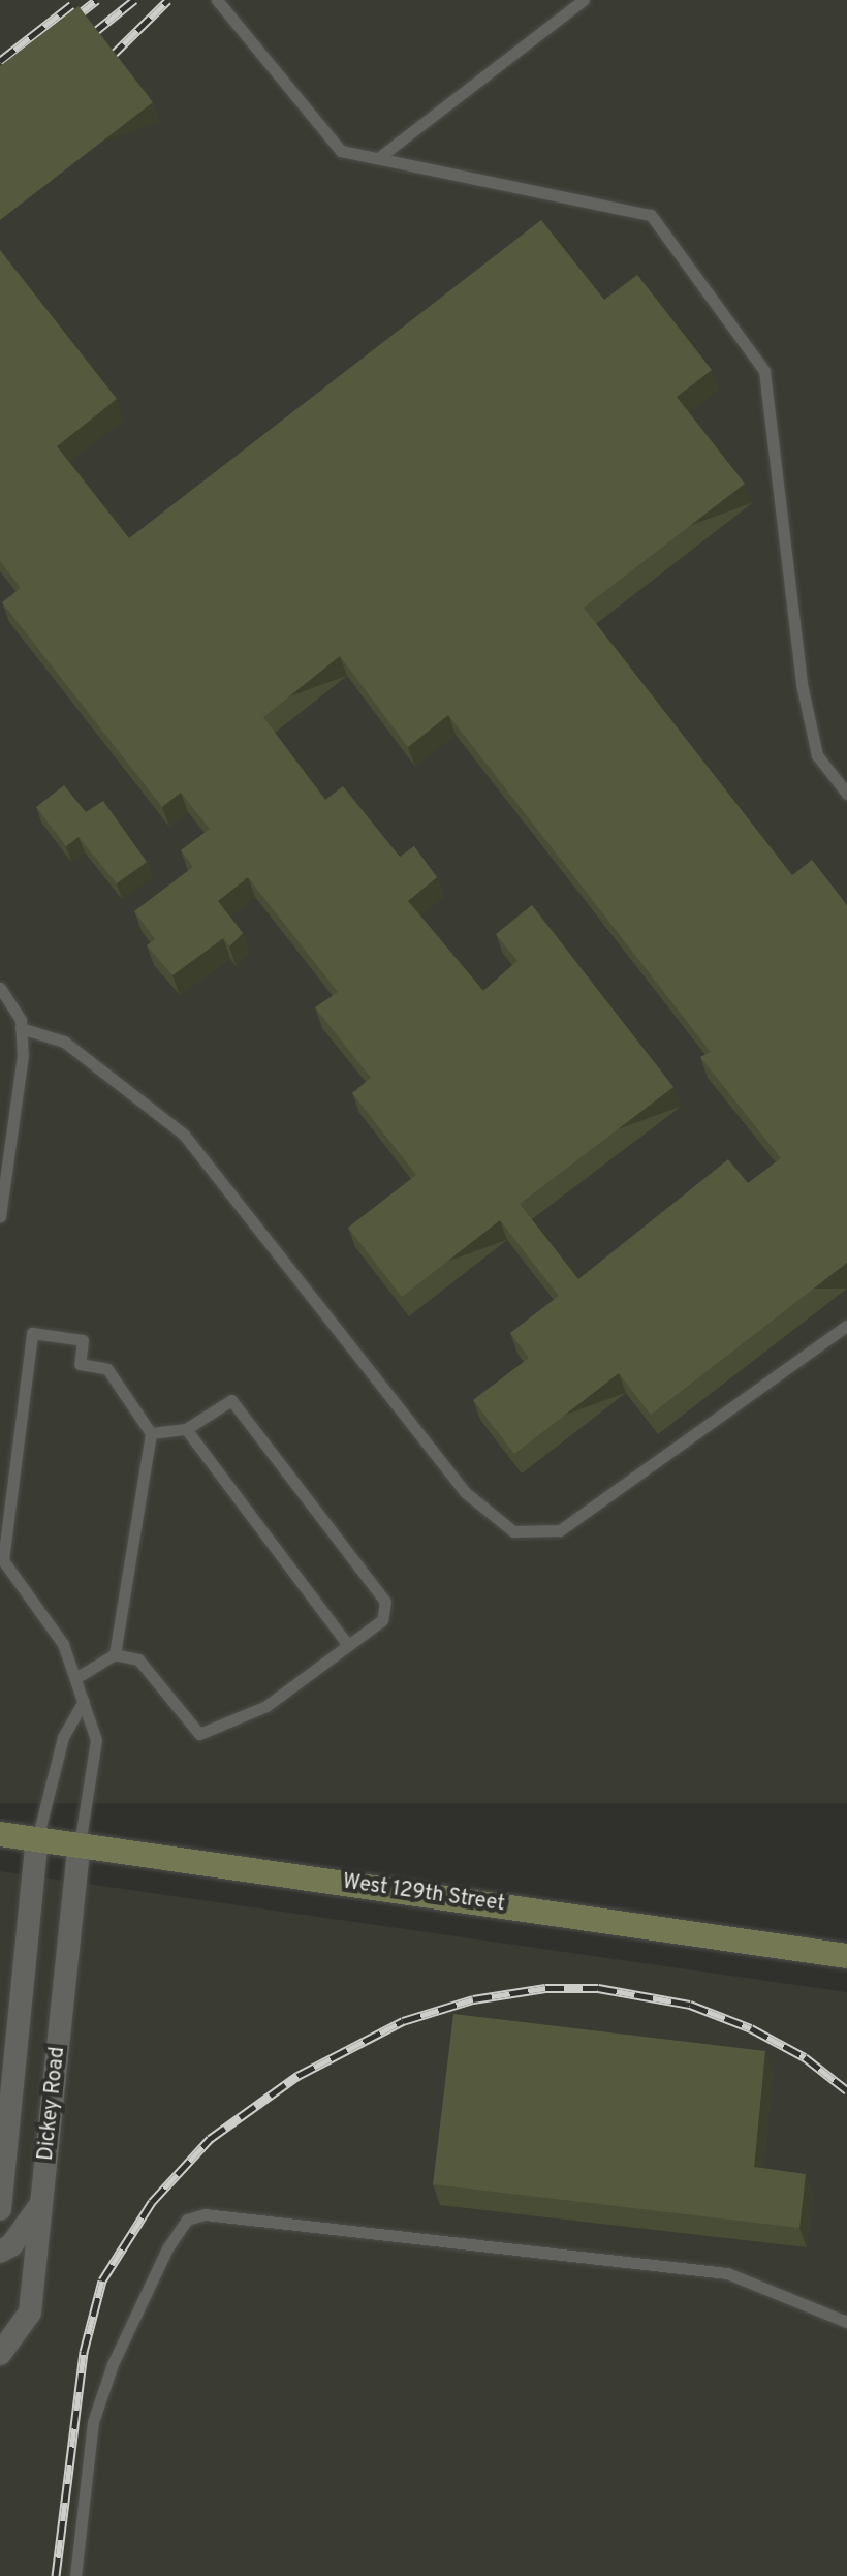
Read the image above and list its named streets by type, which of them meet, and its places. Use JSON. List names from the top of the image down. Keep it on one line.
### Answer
{"streets":{"main road":["West 129th Street"],"street":["Dickey Road"]},"crossings":[["West 129th Street","Dickey Road"]]}
